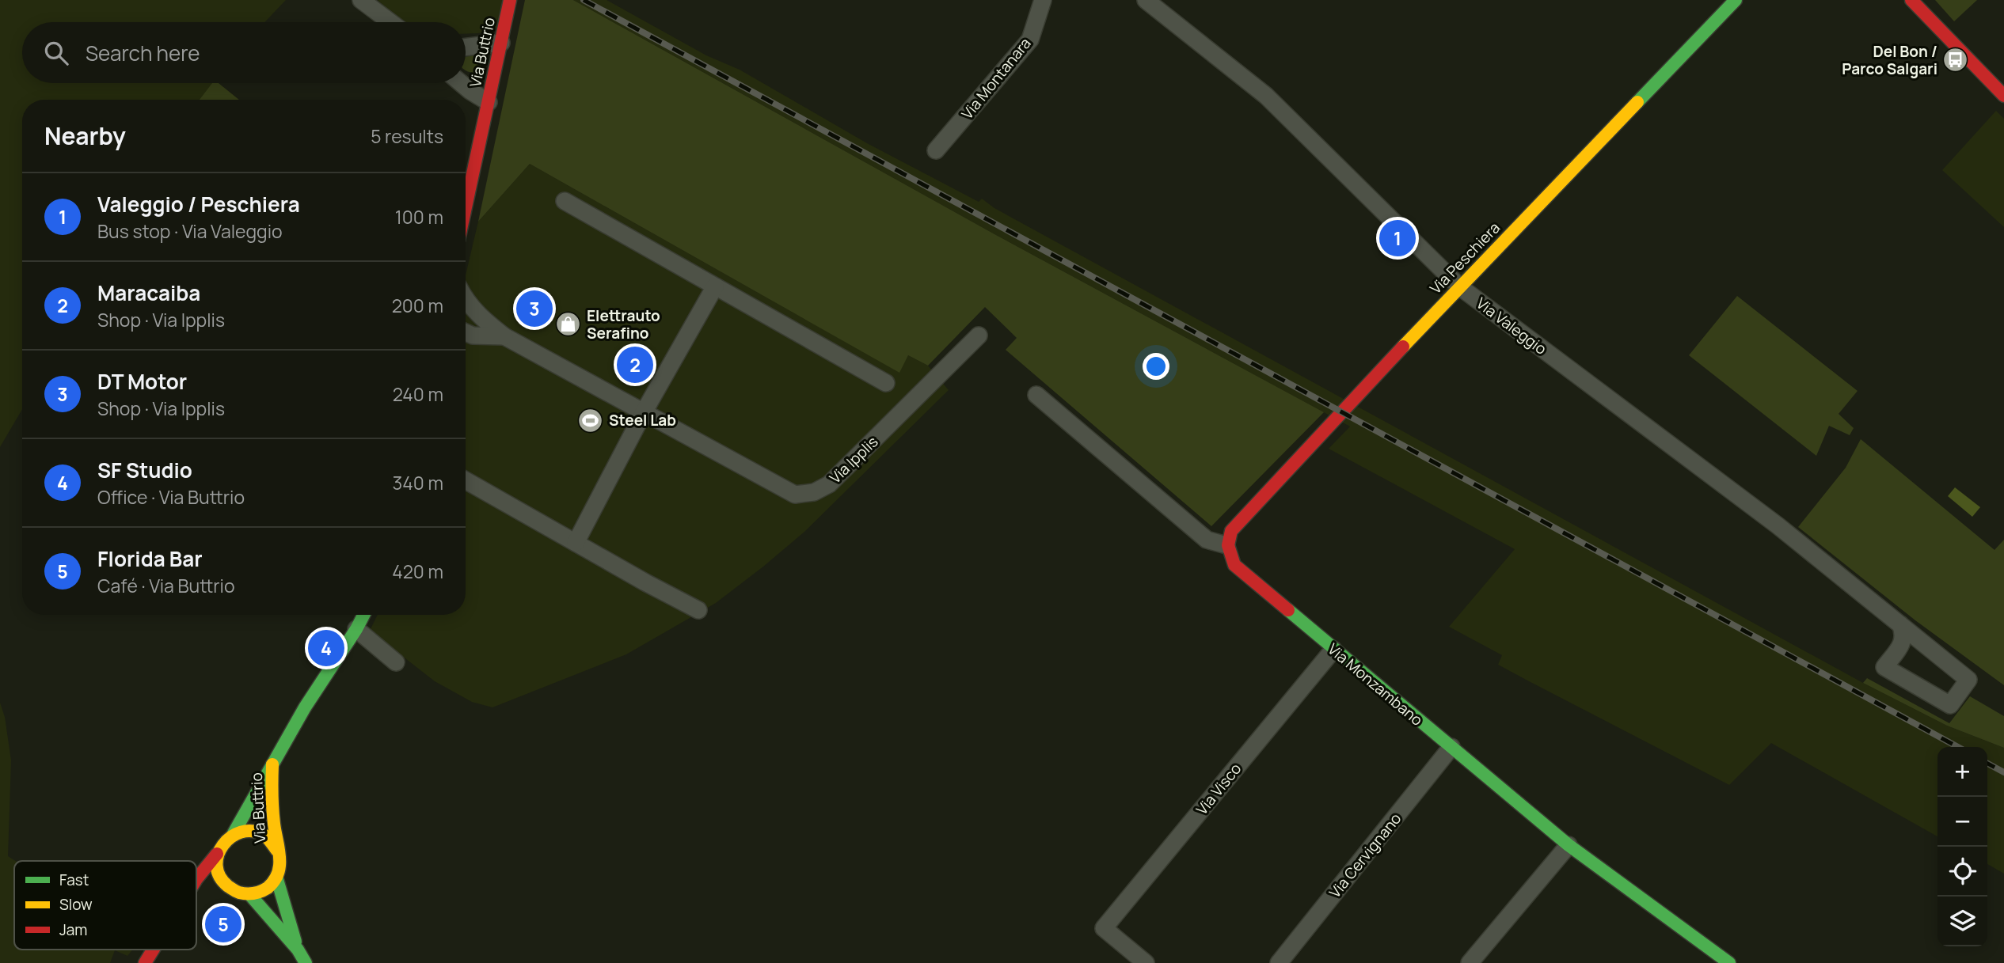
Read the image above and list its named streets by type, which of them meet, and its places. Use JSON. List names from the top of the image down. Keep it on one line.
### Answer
{"streets":{"street":["Via Buttrio","Via Montanara","Via Peschiera","Via Valeggio","Via Ipplis","Via Monzambano","Via Visco","Via Cervignano"]},"crossings":[["Via Peschiera","Via Valeggio"],["Via Peschiera","Via Monzambano"],["Via Monzambano","Via Visco"],["Via Monzambano","Via Cervignano"]],"places":{"bus stop":["Del Bon / Parco Salgari"],"shop":["Elettrauto Serafino"],"sports":["Steel Lab"]},"legend":["Fast","Slow","Jam"],"page":{"search":"Search here","heading":["Nearby","5 results"],"list":[{"mark":"1","name":"Valeggio / Peschiera","note":"Bus stop · Via Valeggio","value":"100 m"},{"mark":"2","name":"Maracaiba","note":"Shop · Via Ipplis","value":"200 m"},{"mark":"3","name":"DT Motor","note":"Shop · Via Ipplis","value":"240 m"},{"mark":"4","name":"SF Studio","note":"Office · Via Buttrio","value":"340 m"},{"mark":"5","name":"Florida Bar","note":"Café · Via Buttrio","value":"420 m"}],"pins":["1","3","2","4","5"],"map_buttons":["+","−"]}}
